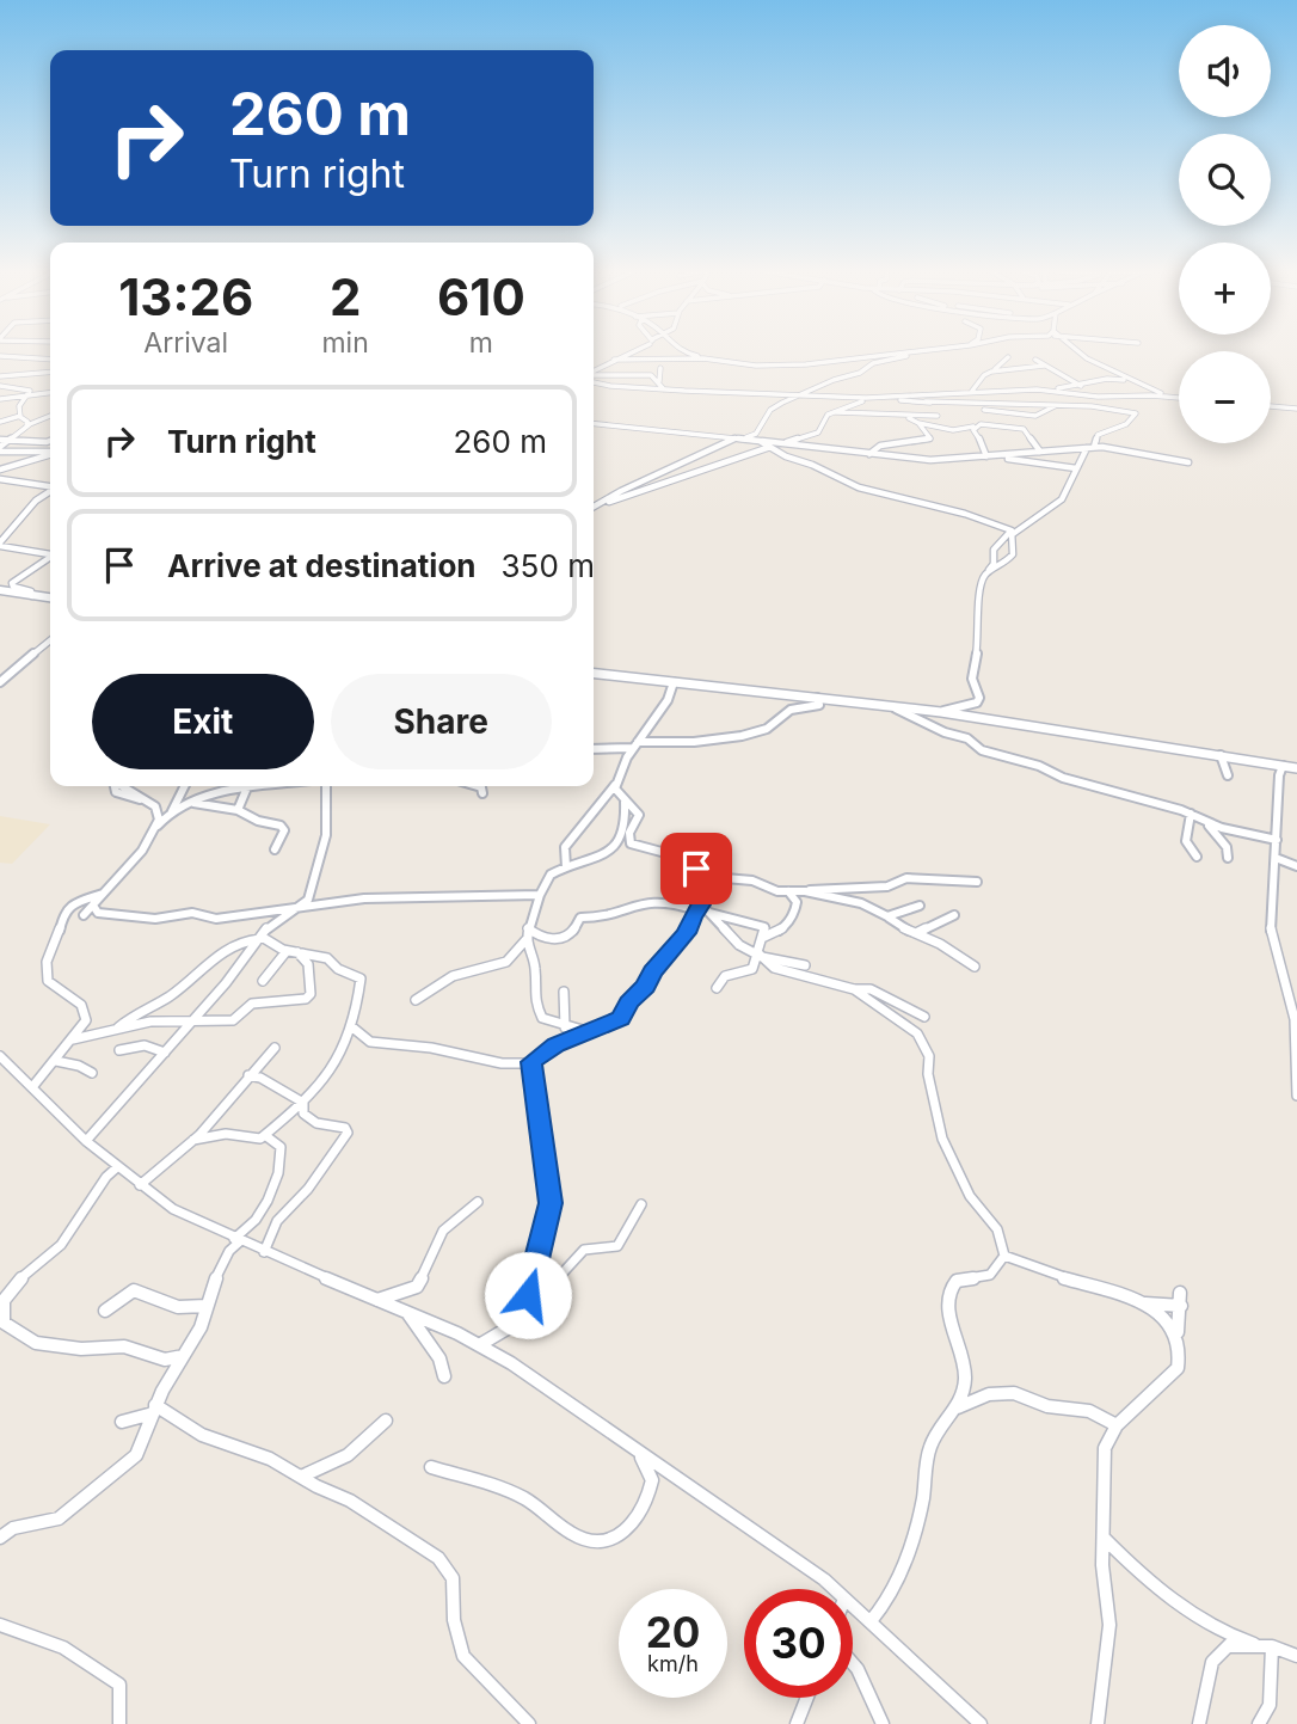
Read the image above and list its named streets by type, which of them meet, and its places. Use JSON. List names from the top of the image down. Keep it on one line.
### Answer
{"page":{"map_buttons":["+","−"],"turn":["260 m","Turn right"],"eta":["13:26","Arrival","2","min","610","m"],"list":[{"name":"Turn right","value":"260 m"},{"name":"Arrive at destination","value":"350 m"}],"buttons":["Exit","Share"],"speed":"20 km/h","limit":"30"}}
